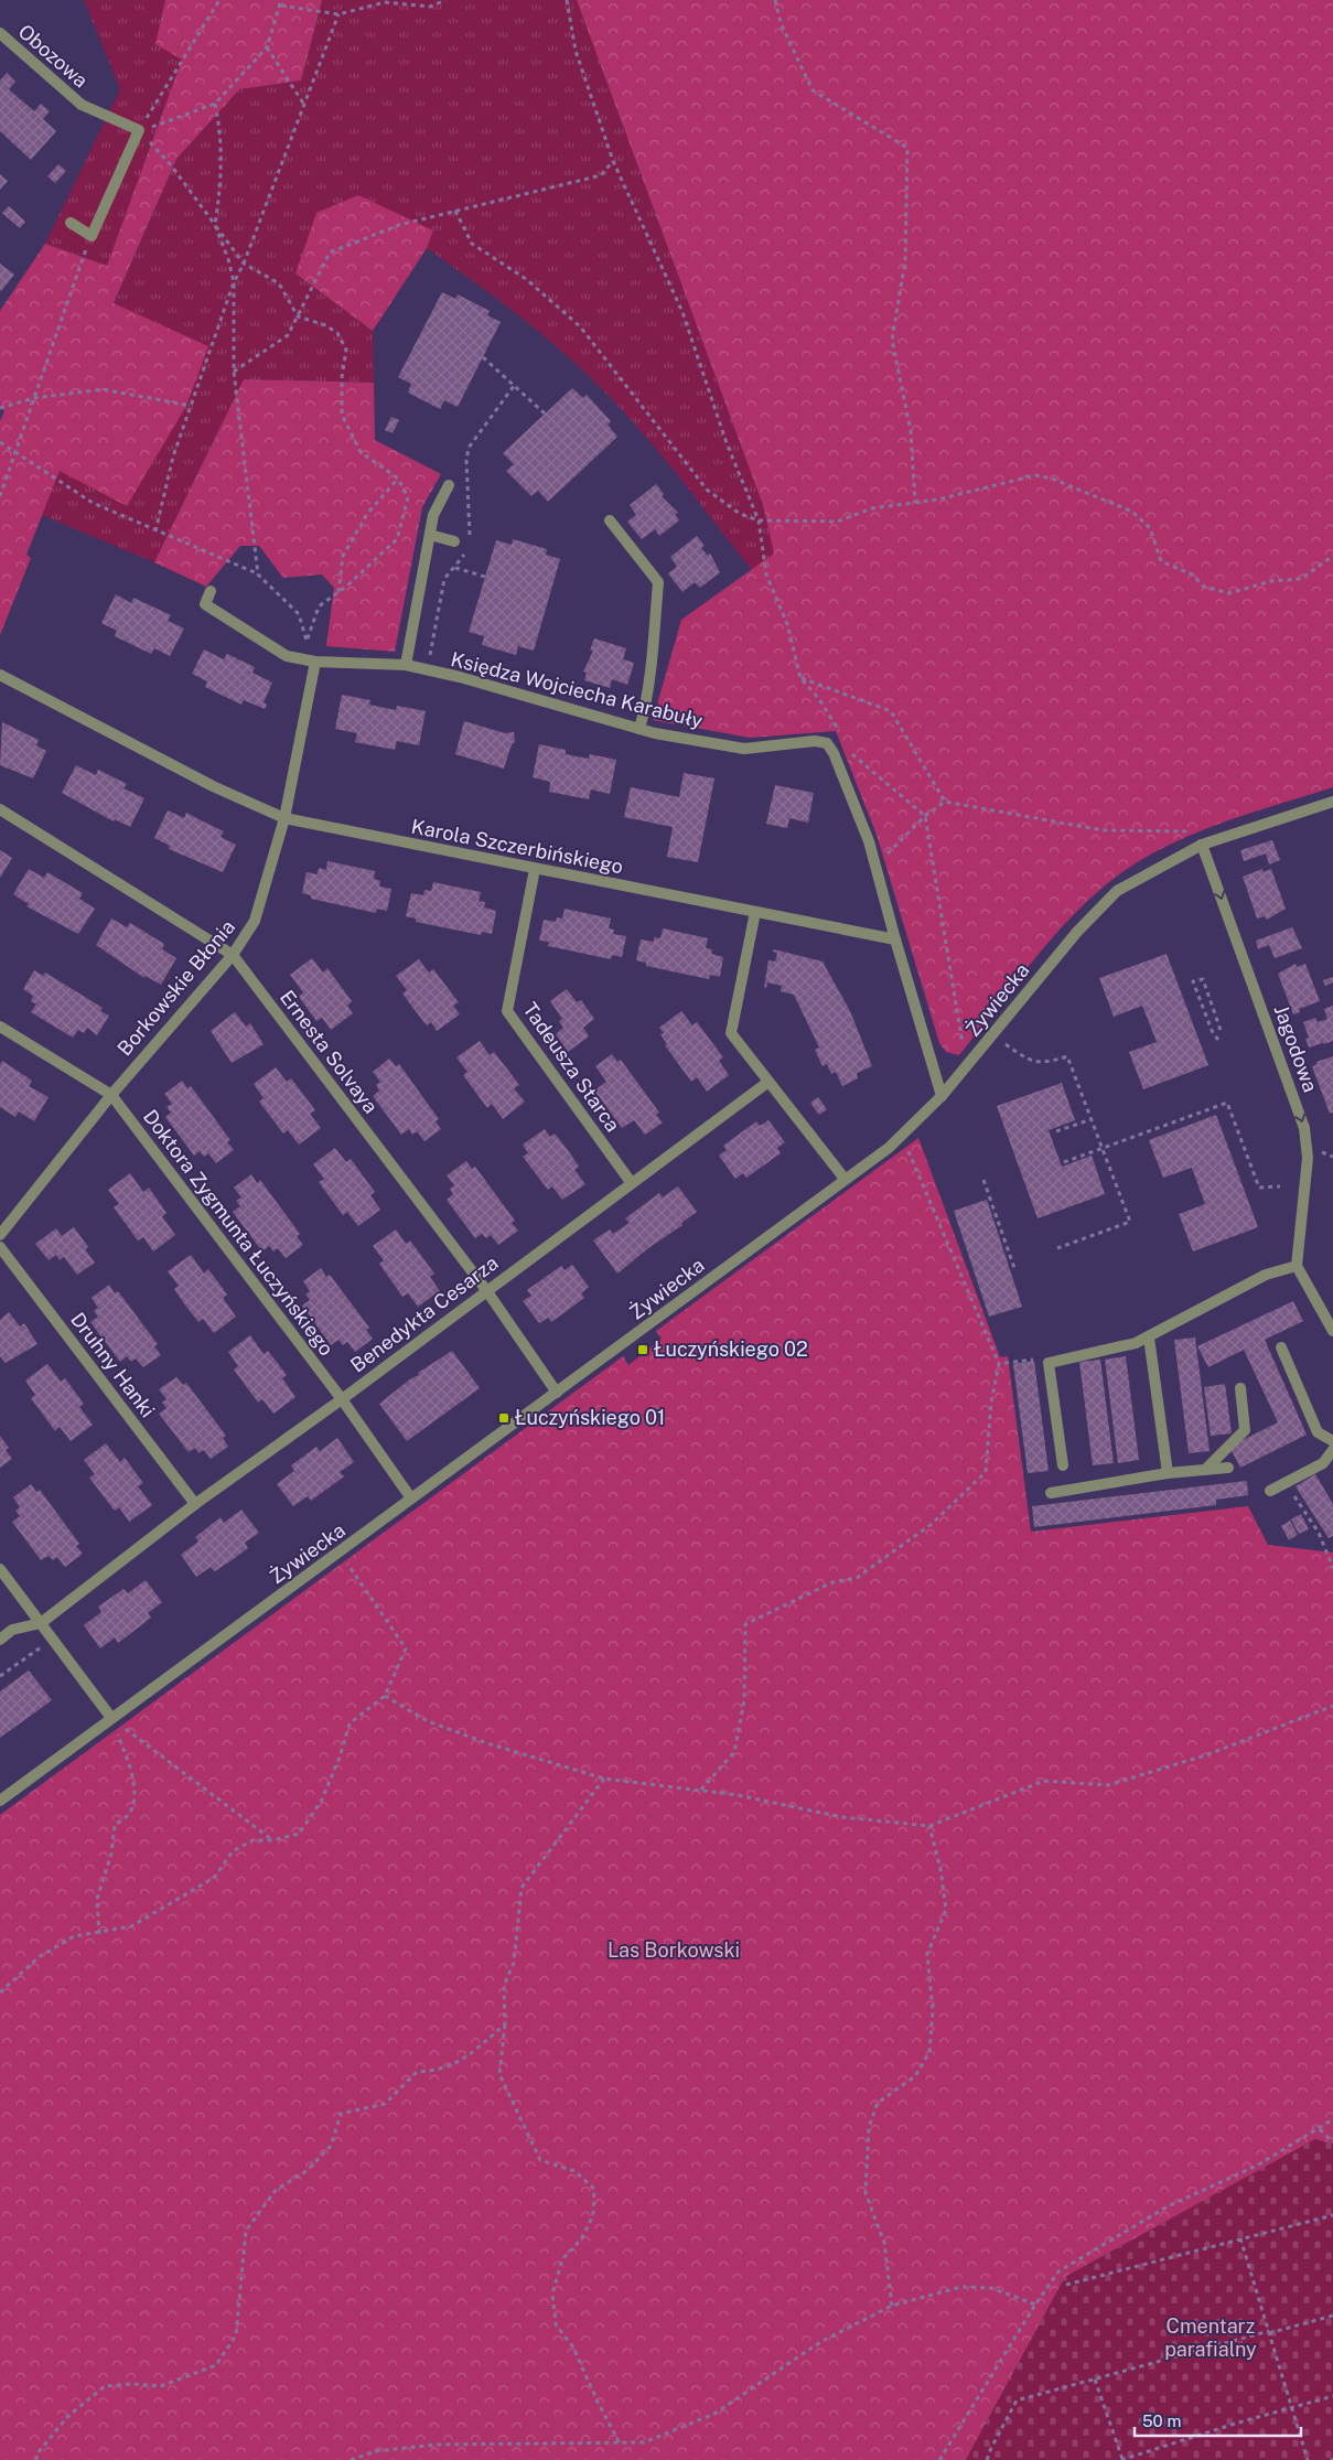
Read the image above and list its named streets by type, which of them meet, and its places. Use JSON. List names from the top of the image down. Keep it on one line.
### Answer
{"streets":{"street":["Obozowa","Księdza Wojciecha Karabuły","Karola Szczerbińskiego","Borkowskie Błonia","Żywiecka","Jagodowa","Ernesta Solvaya","Tadeusza Starca","Doktora Zygmunta Łuczyńskiego","Benedykta Cesarza","Druhny Hanki"]},"crossings":[["Księdza Wojciecha Karabuły","Karola Szczerbińskiego"],["Księdza Wojciecha Karabuły","Borkowskie Błonia"],["Karola Szczerbińskiego","Borkowskie Błonia"],["Karola Szczerbińskiego","Tadeusza Starca"],["Borkowskie Błonia","Ernesta Solvaya"],["Borkowskie Błonia","Doktora Zygmunta Łuczyńskiego"],["Żywiecka","Jagodowa"],["Żywiecka","Ernesta Solvaya"],["Żywiecka","Doktora Zygmunta Łuczyńskiego"],["Ernesta Solvaya","Benedykta Cesarza"],["Tadeusza Starca","Benedykta Cesarza"],["Doktora Zygmunta Łuczyńskiego","Benedykta Cesarza"],["Benedykta Cesarza","Druhny Hanki"]],"one_way":["Jagodowa"],"parks":["Las Borkowski","Cmentarz parafialny"],"places":{"transit":["Łuczyńskiego 02","Łuczyńskiego 01"]},"scale_bar":"50 m"}
